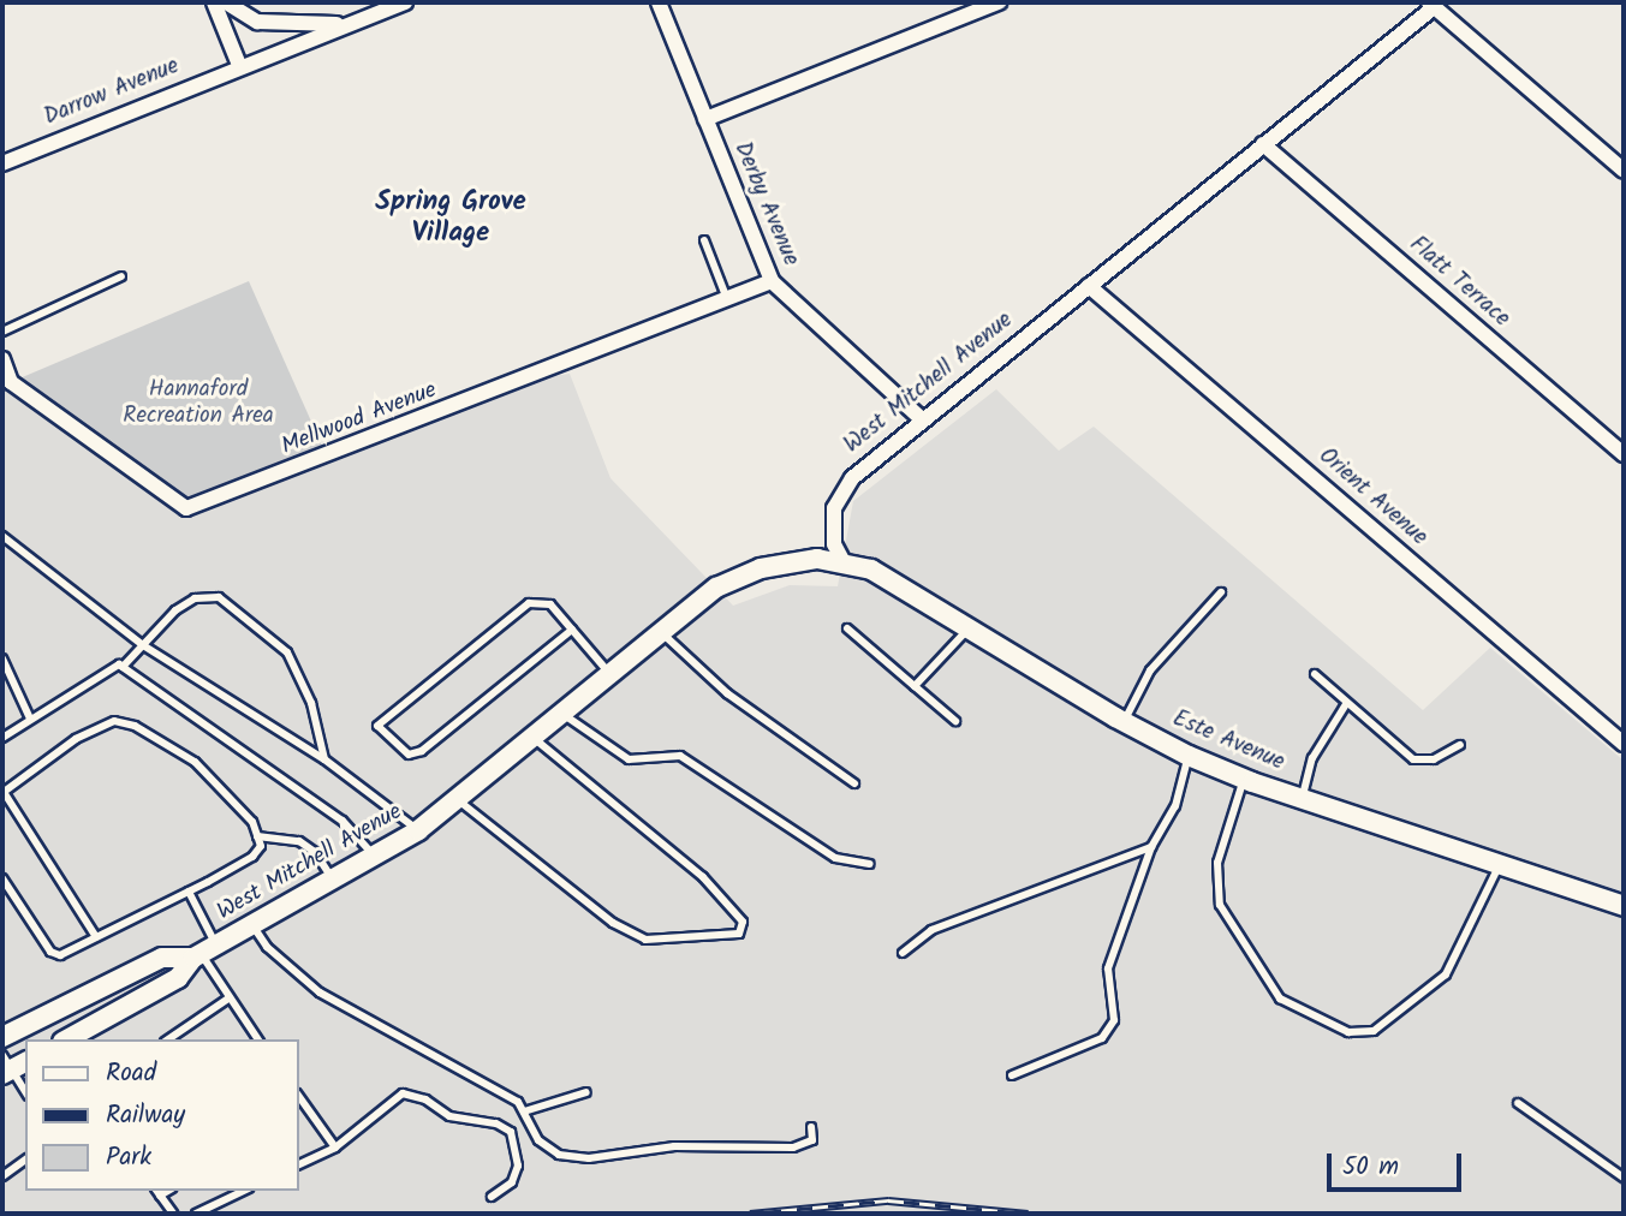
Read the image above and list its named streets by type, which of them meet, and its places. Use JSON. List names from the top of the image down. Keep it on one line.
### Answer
{"streets":{"street":["Darrow Avenue","Derby Avenue","Flatt Terrace","West Mitchell Avenue","Mellwood Avenue","Orient Avenue","Este Avenue"]},"crossings":[["Derby Avenue","West Mitchell Avenue"],["Derby Avenue","Mellwood Avenue"],["Flatt Terrace","West Mitchell Avenue"],["West Mitchell Avenue","Orient Avenue"],["West Mitchell Avenue","Este Avenue"]],"districts":["Spring Grove Village"],"parks":["Hannaford Recreation Area"],"legend":["Road","Railway","Park"],"scale_bar":"50 m"}
